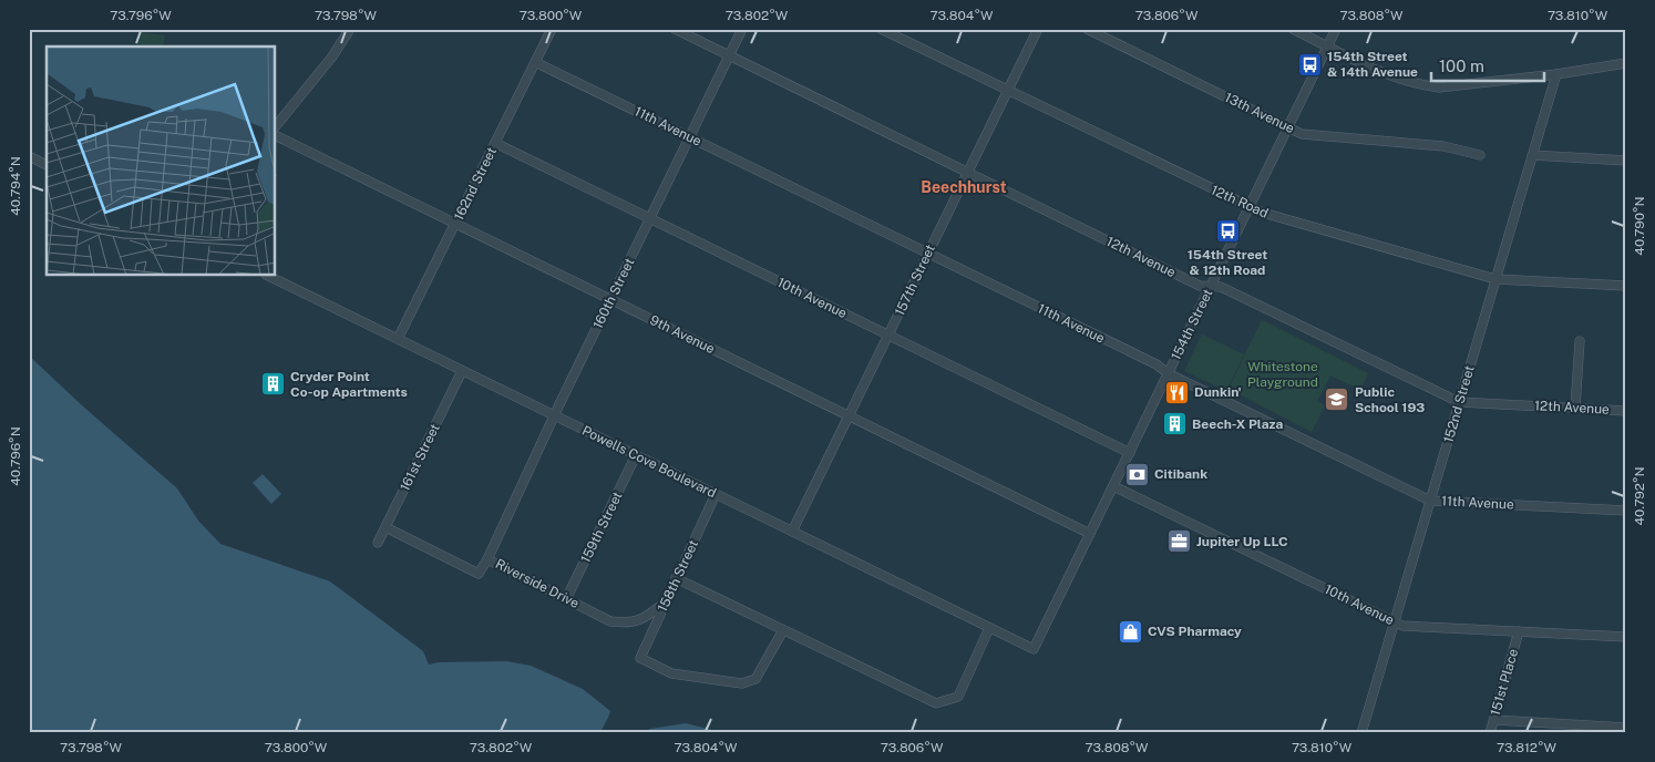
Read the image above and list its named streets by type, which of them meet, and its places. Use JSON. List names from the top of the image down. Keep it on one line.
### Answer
{"streets":{"street":["13th Avenue","11th Avenue","162nd Street","12th Road","12th Avenue","157th Street","160th Street","10th Avenue","154th Street","9th Avenue","152nd Street","161st Street","Powells Cove Boulevard","159th Street","158th Street","Riverside Drive","151st Place"]},"crossings":[["13th Avenue","154th Street"],["11th Avenue","162nd Street"],["11th Avenue","157th Street"],["11th Avenue","160th Street"],["11th Avenue","154th Street"],["11th Avenue","152nd Street"],["162nd Street","10th Avenue"],["162nd Street","9th Avenue"],["162nd Street","Powells Cove Boulevard"],["12th Road","157th Street"],["12th Road","154th Street"],["12th Road","152nd Street"],["12th Avenue","157th Street"],["12th Avenue","160th Street"],["12th Avenue","154th Street"],["12th Avenue","152nd Street"],["157th Street","10th Avenue"],["157th Street","9th Avenue"],["157th Street","Powells Cove Boulevard"],["160th Street","10th Avenue"],["160th Street","9th Avenue"],["160th Street","Powells Cove Boulevard"],["160th Street","Riverside Drive"],["10th Avenue","154th Street"],["10th Avenue","152nd Street"],["10th Avenue","151st Place"],["154th Street","9th Avenue"],["154th Street","Powells Cove Boulevard"],["161st Street","Powells Cove Boulevard"],["161st Street","Riverside Drive"],["Powells Cove Boulevard","159th Street"],["Powells Cove Boulevard","158th Street"],["159th Street","Riverside Drive"],["158th Street","Riverside Drive"]],"districts":["Beechhurst"],"parks":["Whitestone Playground"],"places":{"bus stop":["154th Street & 14th Avenue","154th Street & 12th Road"],"building":["Cryder Point Co-op Apartments","Beech-X Plaza"],"restaurant":["Dunkin'"],"school or university":["Public School 193"],"bank":["Citibank"],"office":["Jupiter Up LLC"],"shop":["CVS Pharmacy"]},"scale_bar":"100 m","coordinates":["73.796°W","73.798°W","73.800°W","73.802°W","73.804°W","73.806°W","73.808°W","73.810°W","40.794°N","40.790°N","40.796°N","40.792°N","73.812°W"]}
